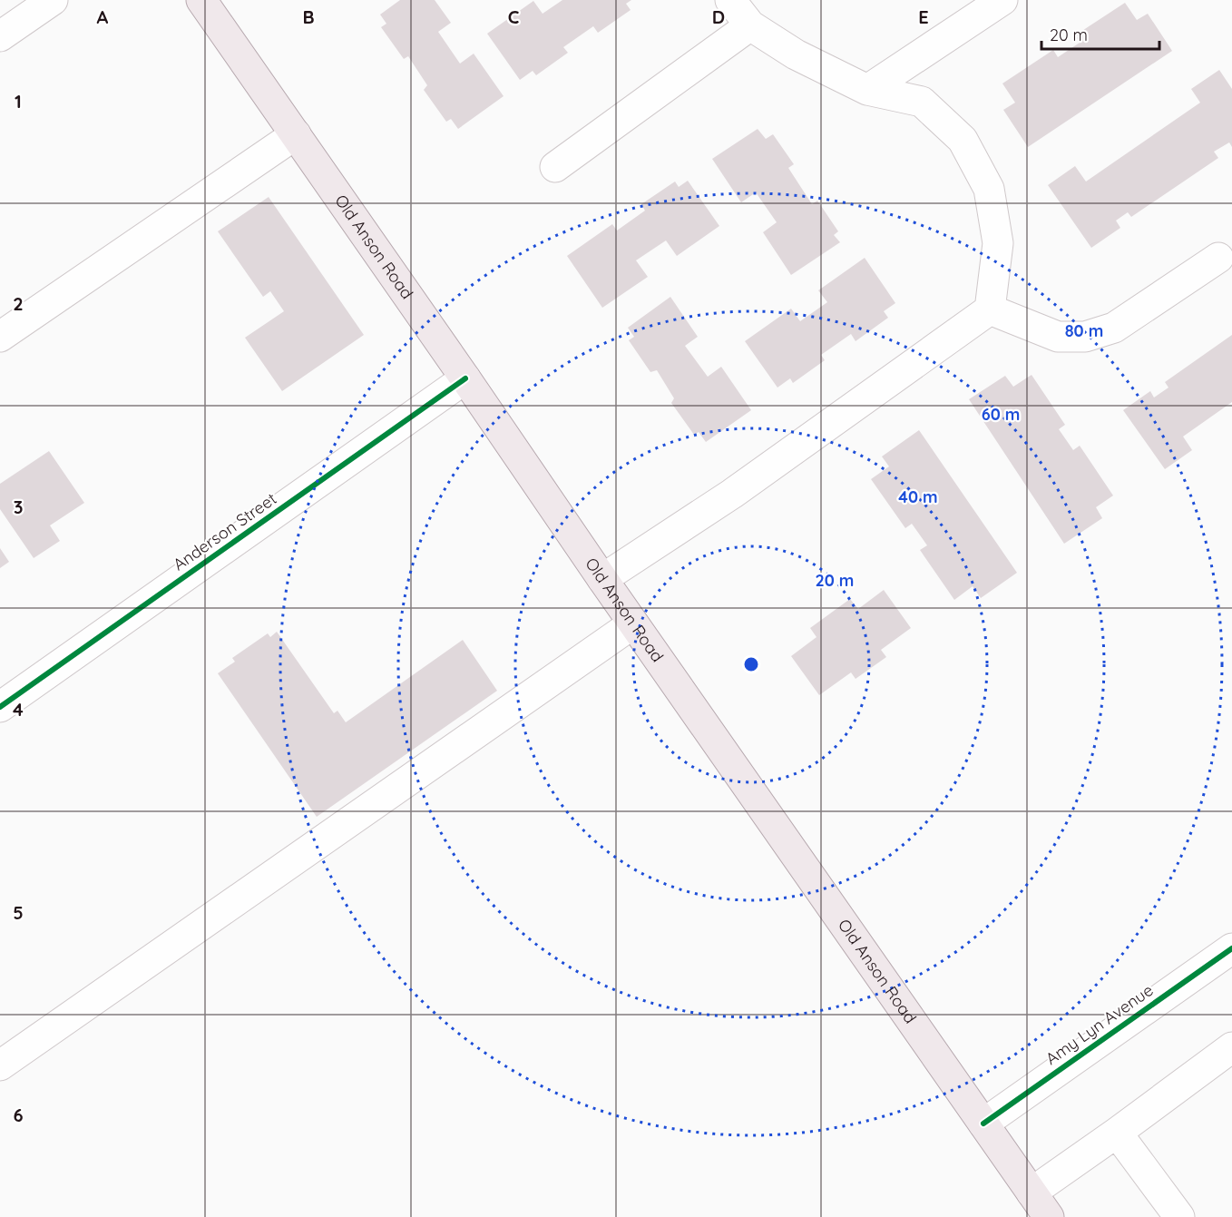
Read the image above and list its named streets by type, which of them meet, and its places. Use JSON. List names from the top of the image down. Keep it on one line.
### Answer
{"streets":{"main road":["Old Anson Road"],"street":["Anderson Street","Amy Lyn Avenue"]},"crossings":[["Old Anson Road","Anderson Street"],["Old Anson Road","Amy Lyn Avenue"]],"scale_bar":"20 m","grid":{"columns":["A","B","C","D","E"],"rows":["1","2","3","4","5","6"]},"rings":["80 m","60 m","40 m","20 m"]}
